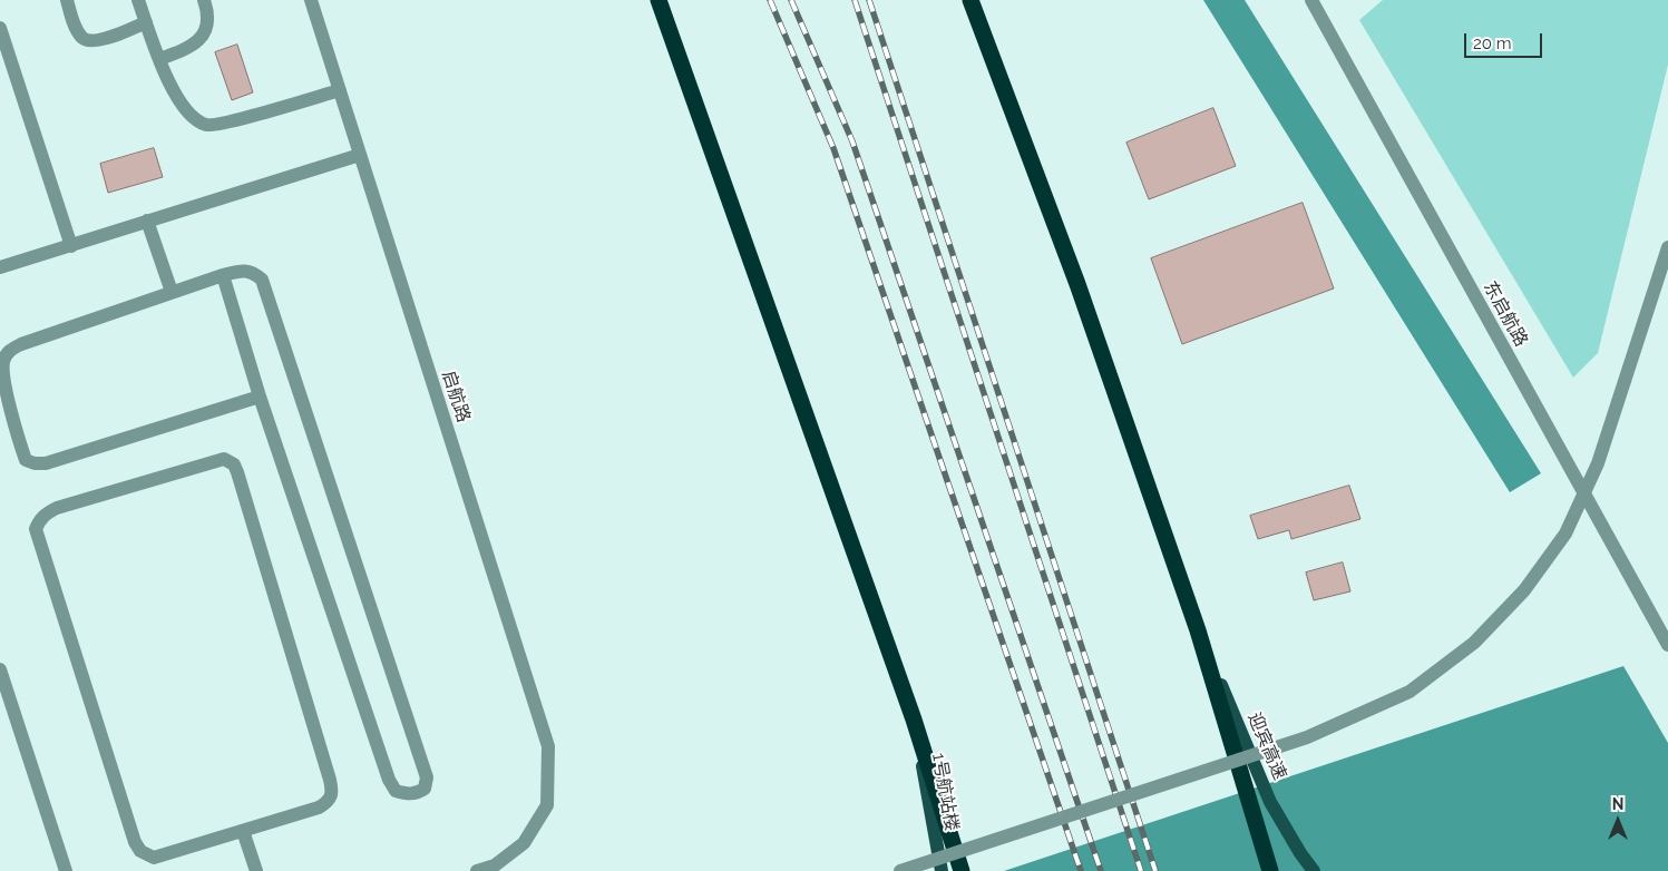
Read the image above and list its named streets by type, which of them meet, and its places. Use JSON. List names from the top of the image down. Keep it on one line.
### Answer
{"streets":{"main road":["迎宾高速","1号航站楼"],"street":["东启航路","启航路"]},"scale_bar":"20 m","north":"top"}
